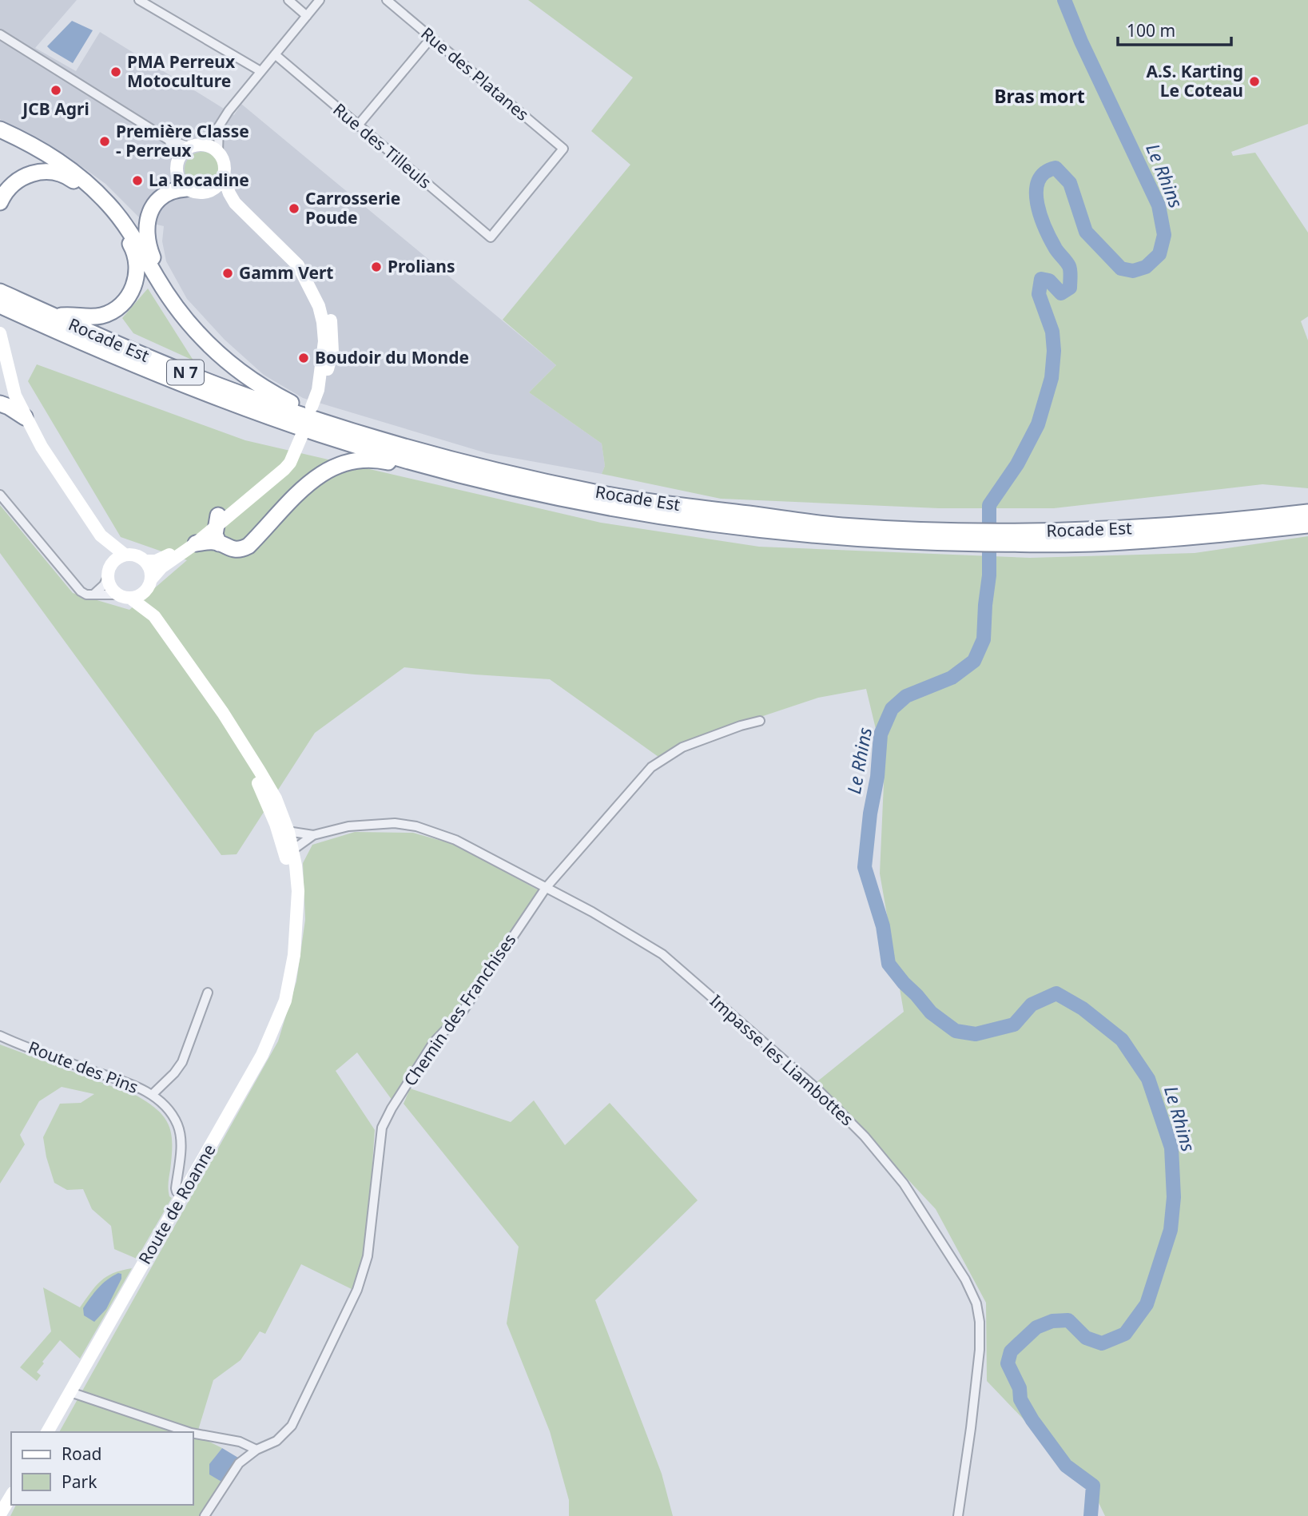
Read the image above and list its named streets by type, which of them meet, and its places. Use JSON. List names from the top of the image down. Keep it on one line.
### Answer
{"streets":{"highway":["Rocade Est","N 7"],"main road":["Route de Roanne"],"street":["Rue des Platanes","Rue des Tilleuls","Chemin des Franchises","Impasse les Liambottes","Route des Pins"]},"crossings":[["Rue des Platanes","Rue des Tilleuls"],["Chemin des Franchises","Impasse les Liambottes"],["Route des Pins","Route de Roanne"]],"districts":["Bras mort"],"water":["Le Rhins"],"places":["PMA Perreux Motoculture","A.S. Karting Le Coteau","JCB Agri","Première Classe - Perreux","La Rocadine","Carrosserie Poude","Prolians","Gamm Vert","Boudoir du Monde"],"legend":["Road","Park"],"scale_bar":"100 m"}
